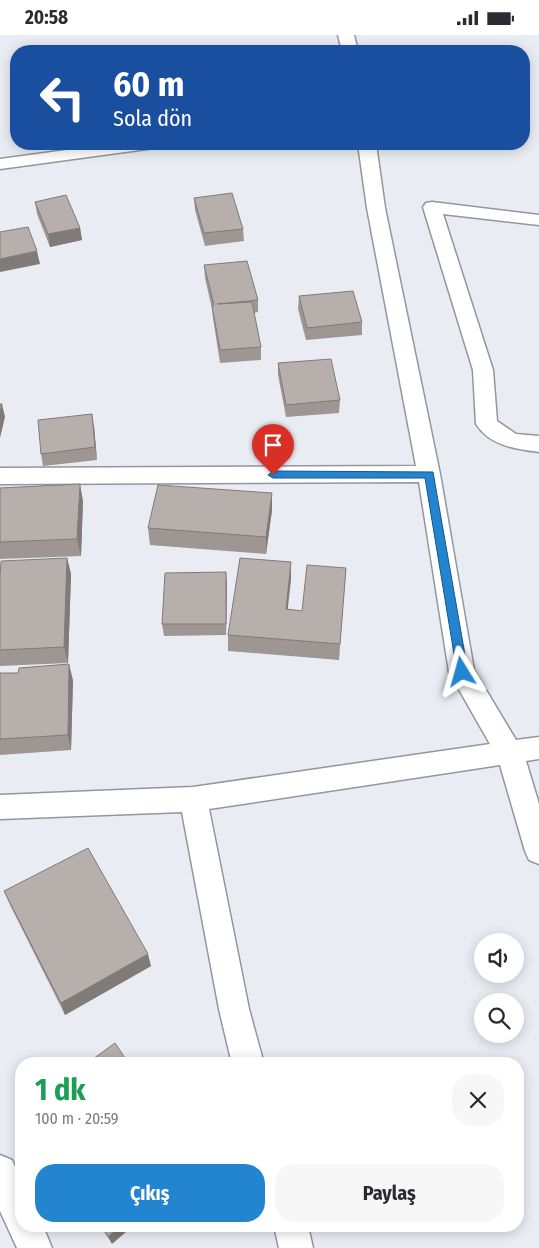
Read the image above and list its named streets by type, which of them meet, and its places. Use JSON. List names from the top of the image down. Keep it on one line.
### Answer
{"page":{"status":"20:58","turn":["60 m","Sola dön"],"heading":["1 dk","100 m · 20:59"],"buttons":["Çıkış","Paylaş"]}}
